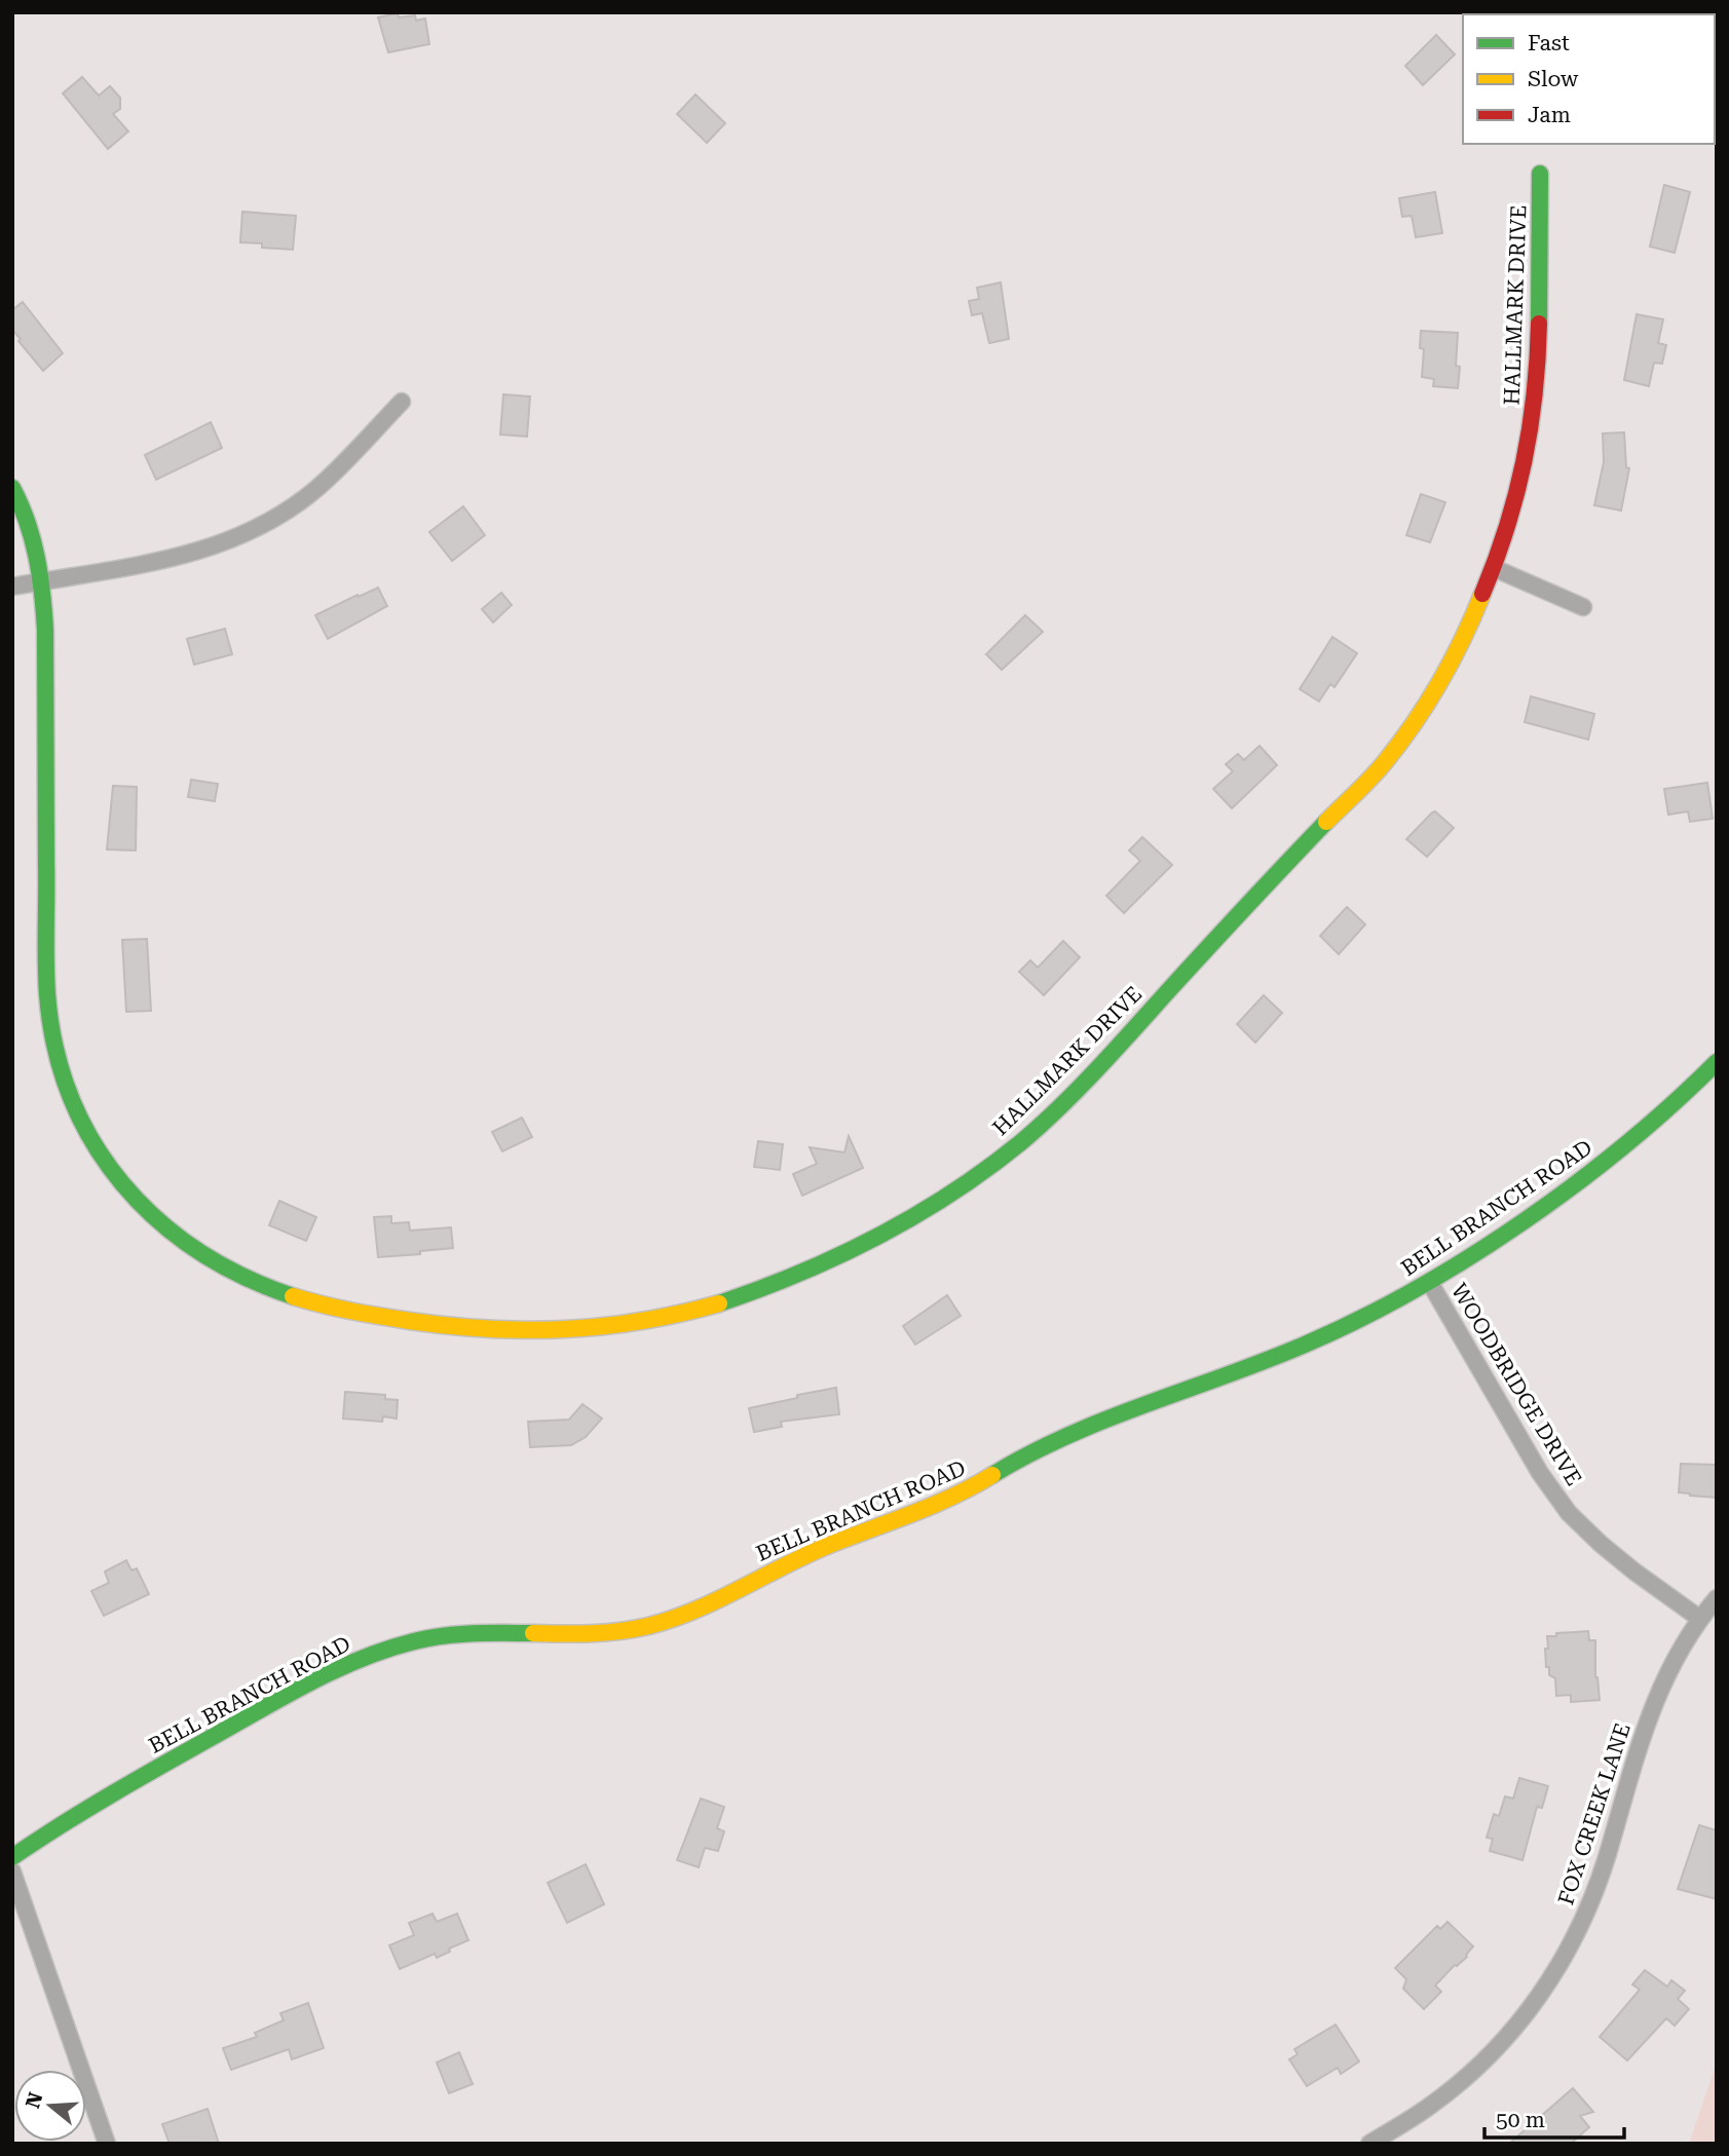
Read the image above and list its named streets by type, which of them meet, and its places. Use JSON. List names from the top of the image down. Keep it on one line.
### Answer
{"streets":{"street":["HALLMARK DRIVE","BELL BRANCH ROAD","WOODBRIDGE DRIVE","FOX CREEK LANE"]},"crossings":[["BELL BRANCH ROAD","WOODBRIDGE DRIVE"],["WOODBRIDGE DRIVE","FOX CREEK LANE"]],"legend":["Fast","Slow","Jam"],"scale_bar":"50 m","north":"left"}
